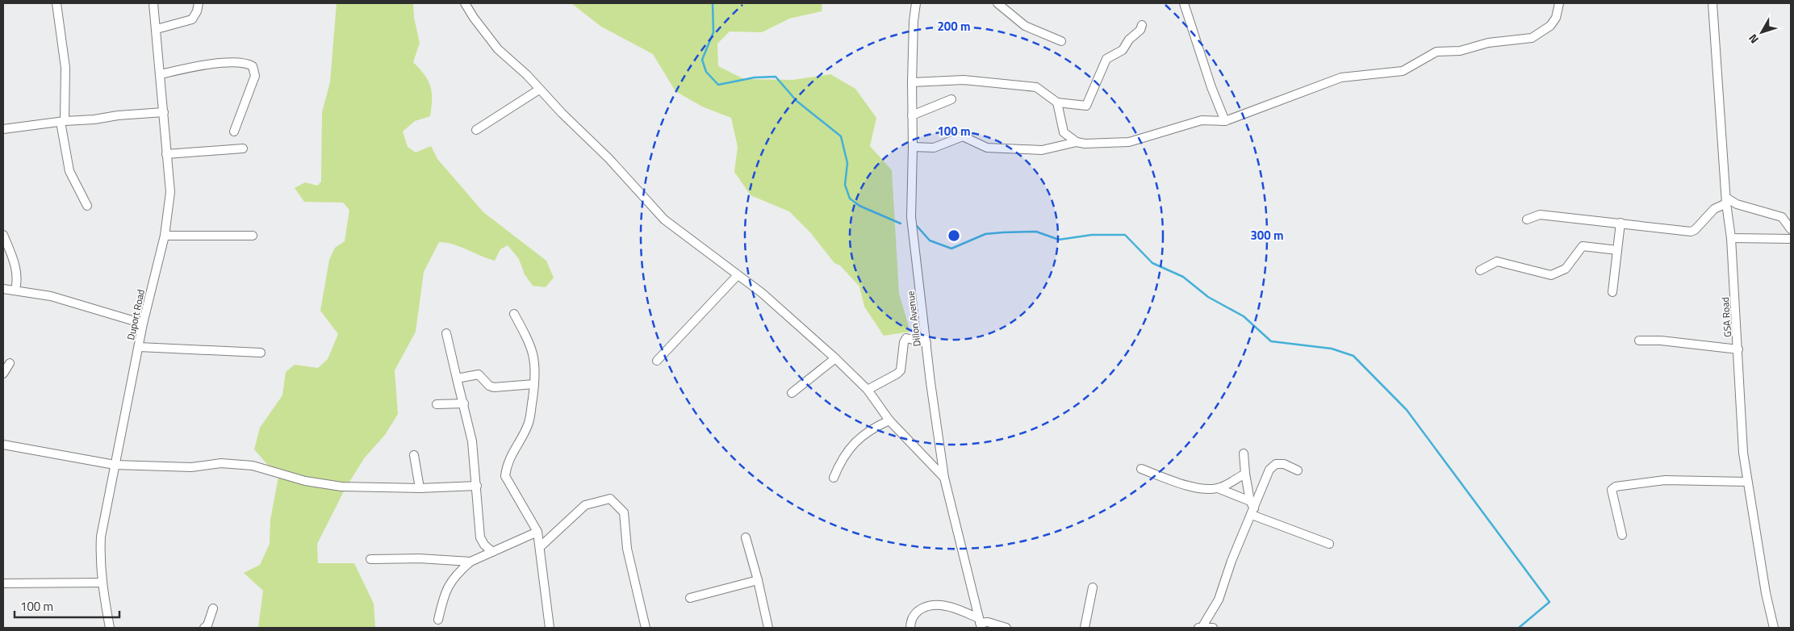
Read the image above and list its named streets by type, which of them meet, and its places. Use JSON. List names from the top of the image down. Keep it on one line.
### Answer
{"streets":{"street":["Duport Road","GSA Road","Dillon Avenue"]},"scale_bar":"100 m","north":"bottom left","rings":["200 m","100 m","300 m"]}
